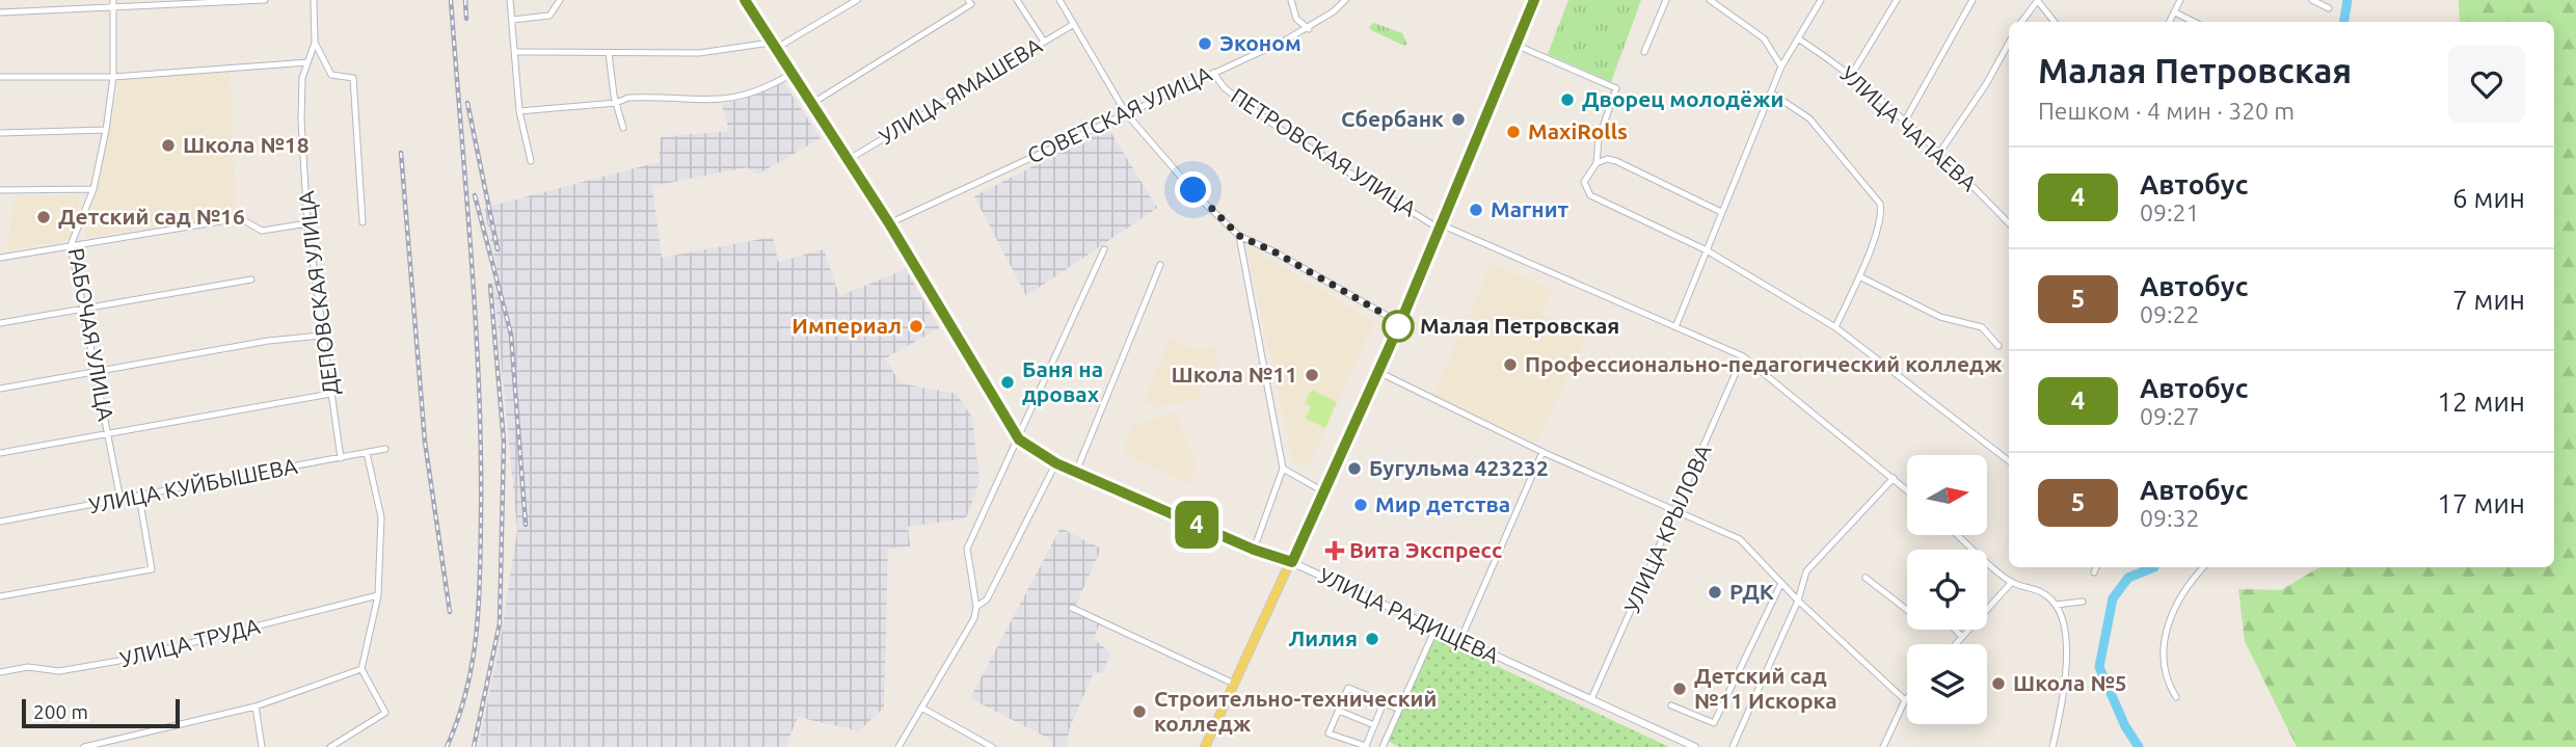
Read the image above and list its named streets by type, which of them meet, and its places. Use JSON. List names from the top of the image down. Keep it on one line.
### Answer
{"streets":{"main road":["УЛИЦА РАДИЩЕВА"],"street":["УЛИЦА ЯМАШЕВА","СОВЕТСКАЯ УЛИЦА","УЛИЦА ЧАПАЕВА","ПЕТРОВСКАЯ УЛИЦА","ДЕПОВСКАЯ УЛИЦА","РАБОЧАЯ УЛИЦА","УЛИЦА КУЙБЫШЕВА","УЛИЦА КРЫЛОВА","УЛИЦА ТРУДА"]},"crossings":[["УЛИЦА ЯМАШЕВА","УЛИЦА РАДИЩЕВА"],["СОВЕТСКАЯ УЛИЦА","ПЕТРОВСКАЯ УЛИЦА"],["СОВЕТСКАЯ УЛИЦА","УЛИЦА РАДИЩЕВА"],["ПЕТРОВСКАЯ УЛИЦА","УЛИЦА КРЫЛОВА"],["ДЕПОВСКАЯ УЛИЦА","УЛИЦА КУЙБЫШЕВА"],["РАБОЧАЯ УЛИЦА","УЛИЦА КУЙБЫШЕВА"],["УЛИЦА КРЫЛОВА","УЛИЦА РАДИЩЕВА"]],"places":{"other":["Эконом","Дворец молодёжи","Сбербанк","MaxiRolls","Школа №18","Магнит","Детский сад №16","Империал","Малая Петровская","Профессионально-педагогический колледж","Школа №11","Баня на дровах","Бугульма 423232","Мир детства","РДК","Лилия","Школа №5","Детский сад №11 Искорка","Строительно-технический колледж"],"health":["Вита Экспресс"]},"lines":["bus line 4"],"scale_bar":"200 m","north":"right","page":{"on_map":"4","heading":["Малая Петровская","Пешком · 4 мин · 320 m"],"list":[{"mark":"4","name":"Автобус","note":"09:21","value":"6 мин"},{"mark":"5","name":"Автобус","note":"09:22","value":"7 мин"},{"mark":"4","name":"Автобус","note":"09:27","value":"12 мин"},{"mark":"5","name":"Автобус","note":"09:32","value":"17 мин"}],"scale":"200 m"}}
